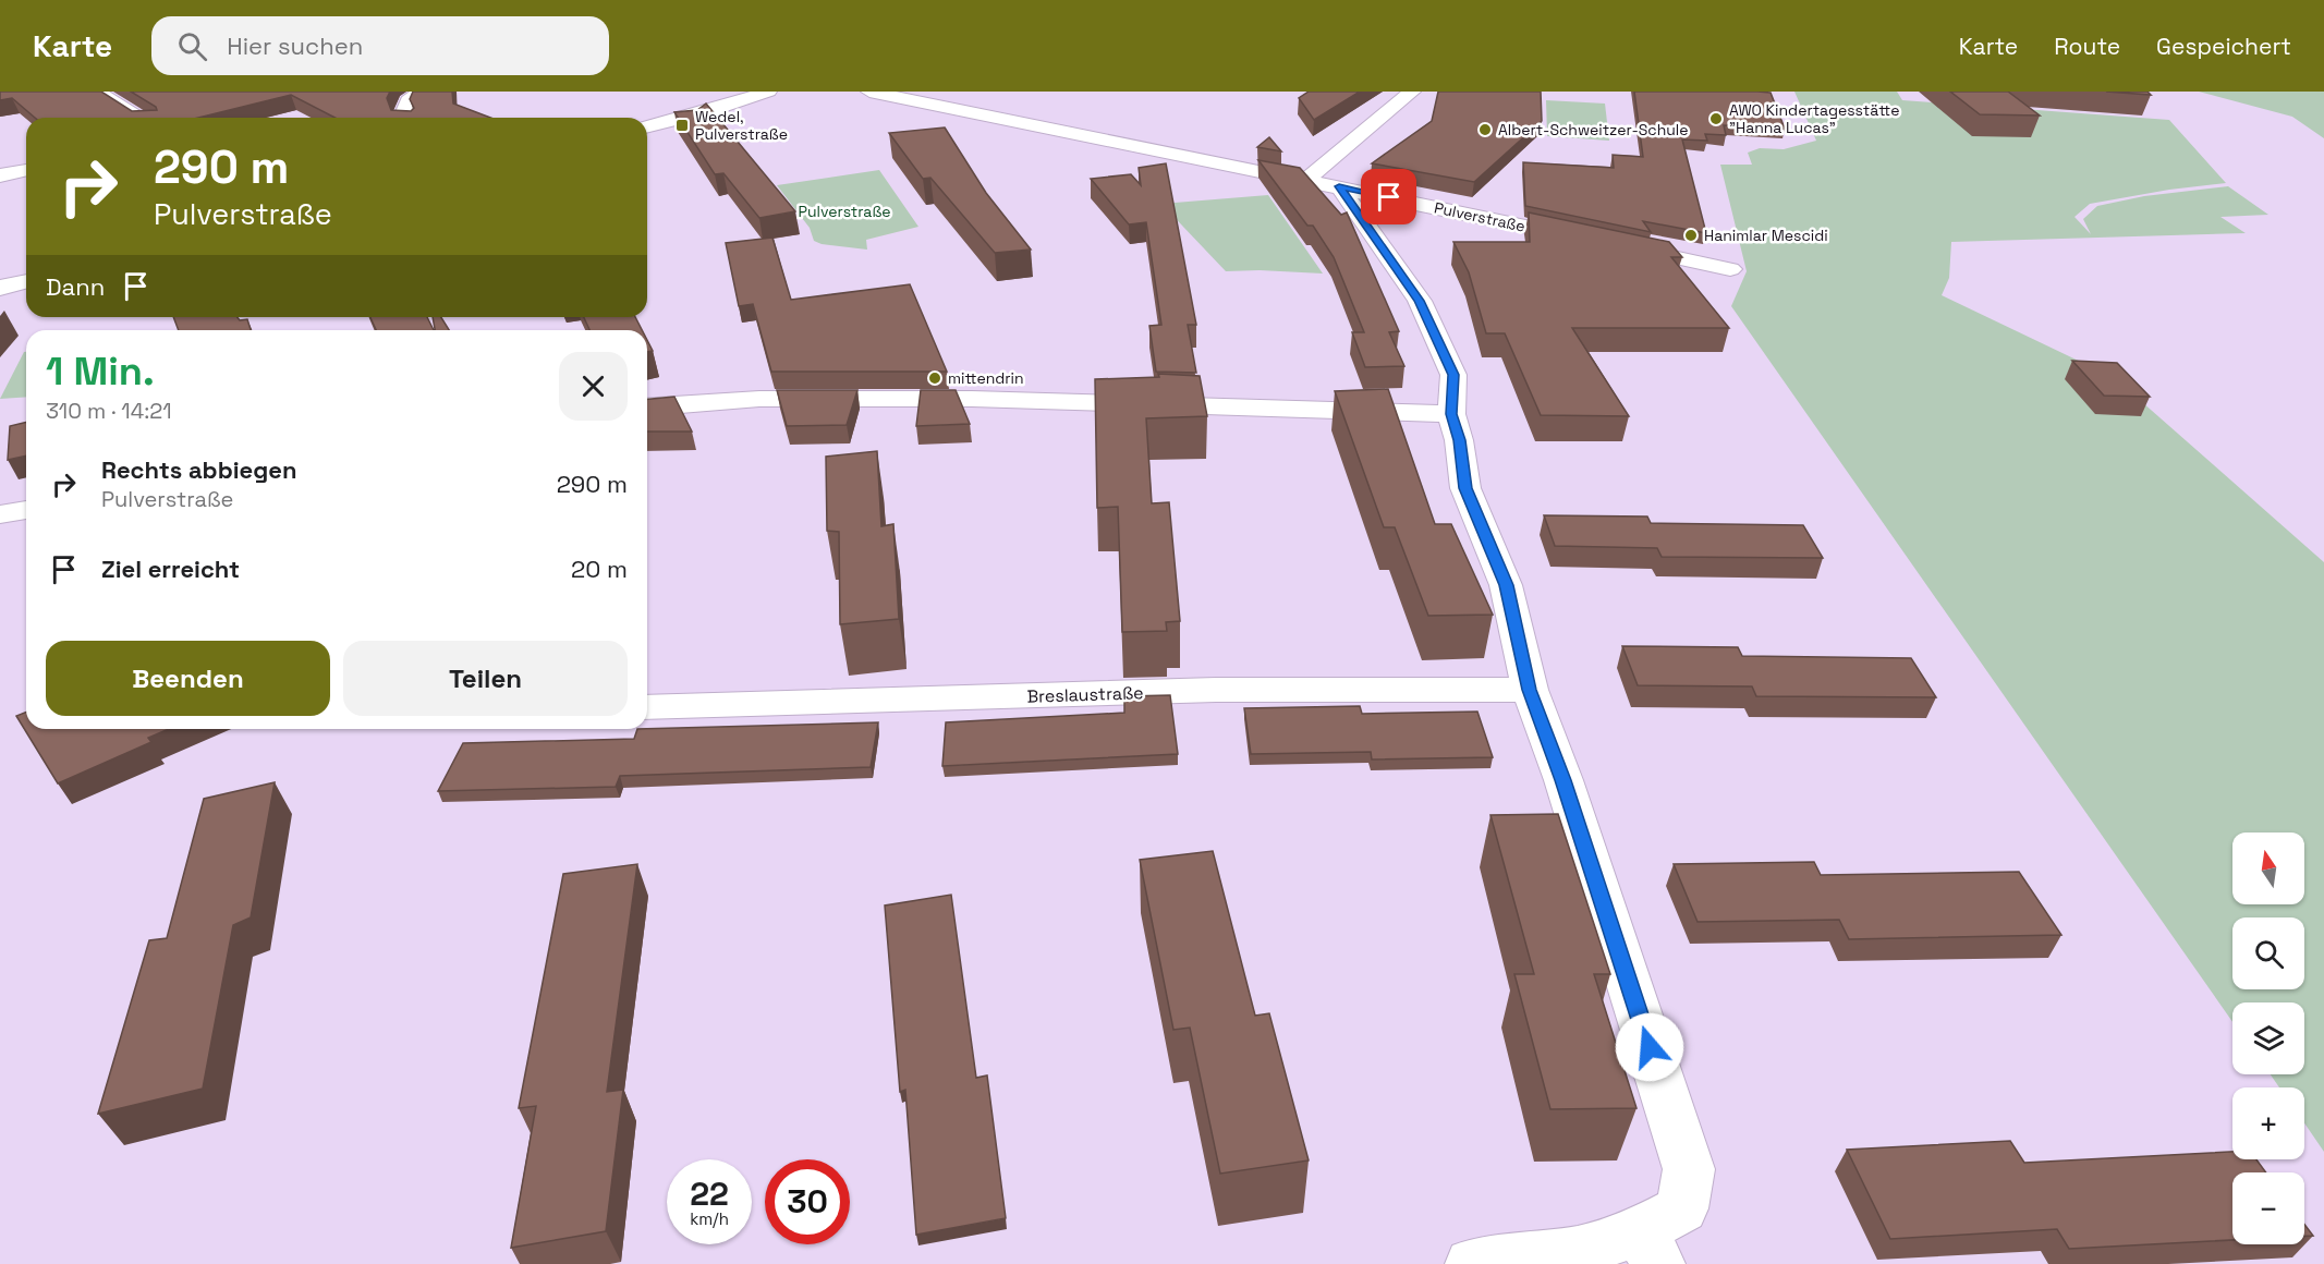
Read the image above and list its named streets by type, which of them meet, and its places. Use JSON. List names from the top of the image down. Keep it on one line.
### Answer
{"streets":{"street":["Pulverstraße","Breslaustraße"]},"parks":["Pulverstraße"],"places":{"other":["AWO Kindertagesstätte \"Hanna Lucas\"","Albert-Schweitzer-Schule","Hanimlar Mescidi","mittendrin"],"transit":["Wedel, Pulverstraße"]},"north":"top","page":{"header":"Karte","search":"Hier suchen","nav":["Karte","Route","Gespeichert"],"turn":["290 m","Pulverstraße"],"then":"Dann","heading":["1 Min.","310 m · 14:21"],"list":[{"name":"Rechts abbiegen","note":"Pulverstraße","value":"290 m"},{"name":"Ziel erreicht","value":"20 m"}],"buttons":["Beenden","Teilen"],"map_buttons":["+","−"],"speed":"22 km/h","limit":"30"}}
